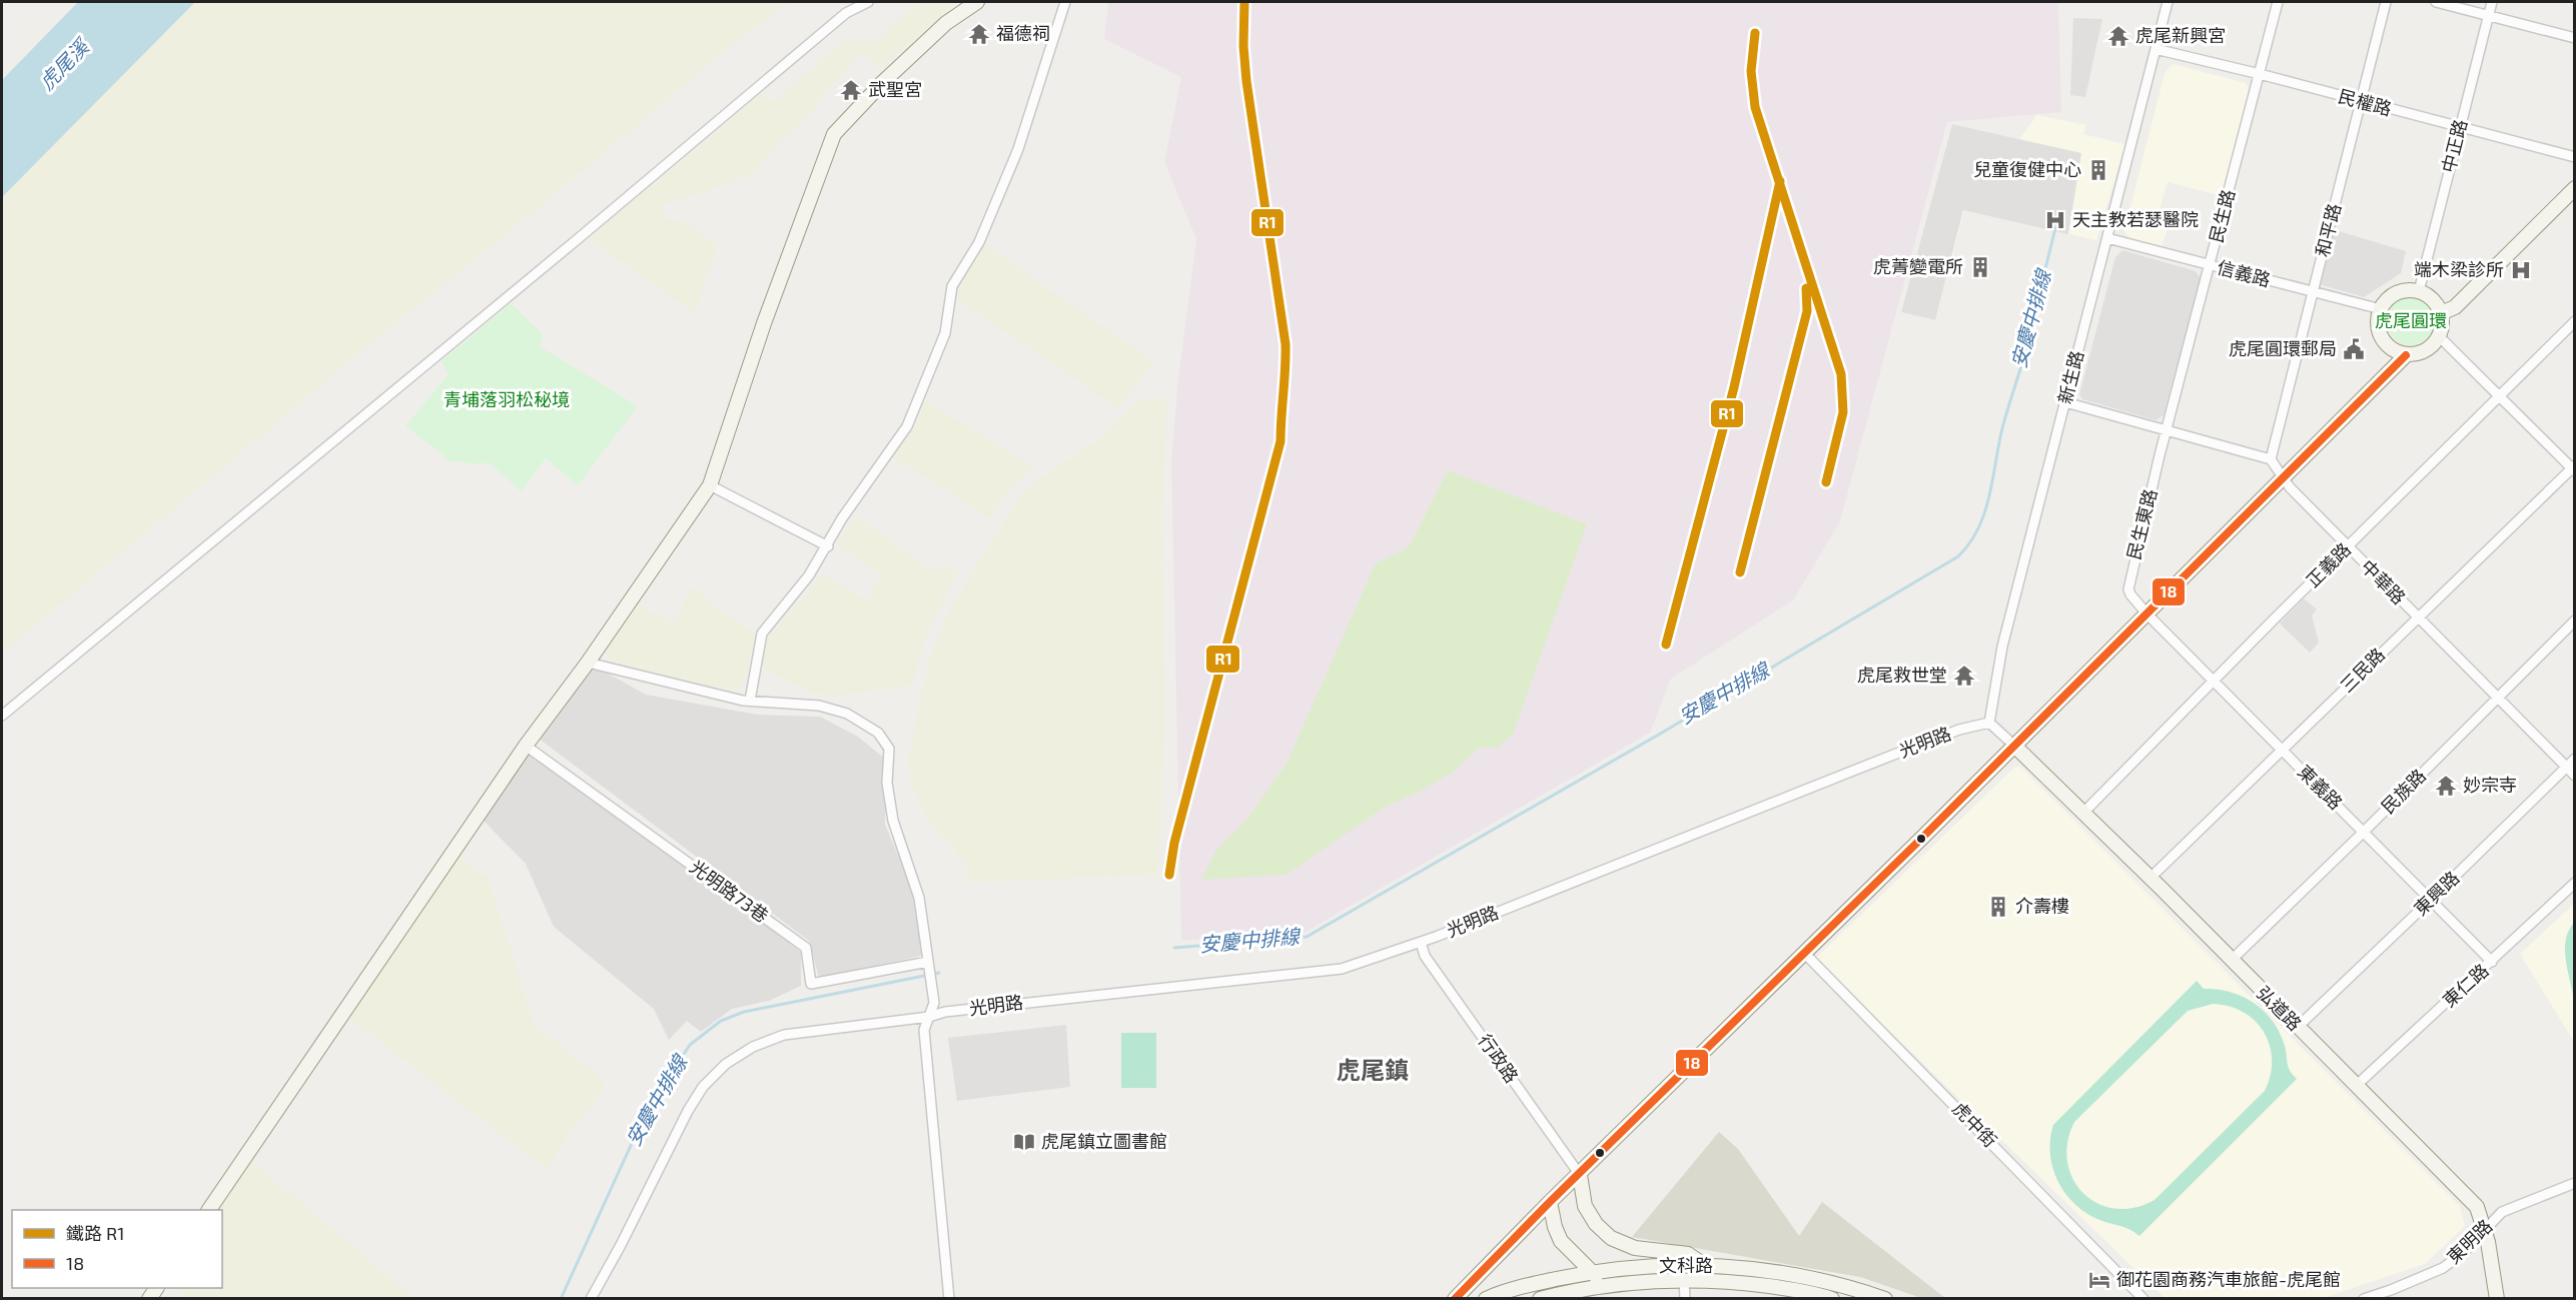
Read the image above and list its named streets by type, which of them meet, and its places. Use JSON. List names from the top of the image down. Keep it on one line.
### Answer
{"streets":{"street":["民權路","中正路","民生路","和平路","信義路","新生路","民生東路","正義路","中華路","三民路","光明路","東義路","民族路","光明路73巷","東興路","東仁路","弘道路","行政路","虎中街","東明路","文科路"]},"crossings":[["民權路","中正路"],["民權路","民生路"],["民權路","和平路"],["民權路","新生路"],["中正路","信義路"],["民生路","信義路"],["民生路","民生東路"],["和平路","信義路"],["和平路","中華路"],["信義路","新生路"],["新生路","光明路"],["民生東路","東義路"],["正義路","中華路"],["正義路","東義路"],["正義路","弘道路"],["中華路","三民路"],["中華路","民族路"],["中華路","東興路"],["三民路","東義路"],["三民路","弘道路"],["光明路","行政路"],["東義路","民族路"],["東義路","東興路"],["東義路","東仁路"],["民族路","弘道路"],["東興路","弘道路"],["東仁路","弘道路"],["弘道路","東明路"]],"districts":["虎尾鎮"],"water":["虎尾溪","安慶中排線"],"parks":["虎尾圓環","青埔落羽松秘境"],"places":{"temple":["福德祠","虎尾新興宮","武聖宮","虎尾救世堂","妙宗寺"],"building":["兒童復健中心","虎菁變電所","介壽樓"],"hospital":["天主教若瑟醫院","端木梁診所"],"public building":["虎尾圓環郵局"],"library":["虎尾鎮立圖書館"],"hotel":["御花園商務汽車旅館-虎尾館"]},"lines":["rail line R1","transit line 18"],"legend":["鐵路 R1","18"]}
